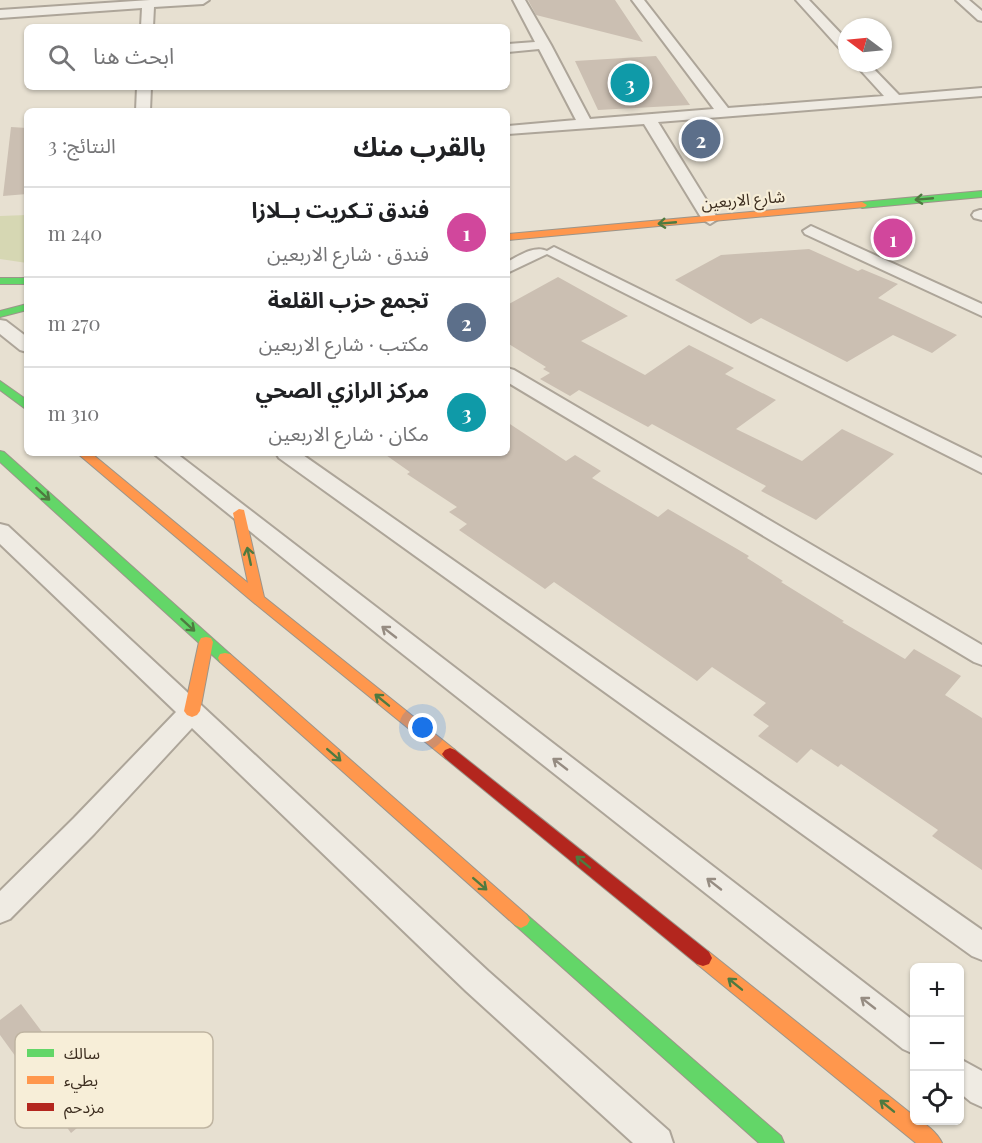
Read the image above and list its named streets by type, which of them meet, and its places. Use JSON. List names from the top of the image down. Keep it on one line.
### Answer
{"streets":{"main road":["شارع الاربعين"]},"one_way":["شارع الاربعين"],"legend":["سالك","بطيء","مزدحم"],"north":"left","page":{"search":"ابحث هنا","pins":["3","2","1"],"heading":["بالقرب منك","النتائج: 3"],"list":[{"mark":"1","name":"فندق تـكريت بــلازا","note":"فندق · شارع الاربعين","value":"240 m"},{"mark":"2","name":"تجمع حزب القلعة","note":"مكتب · شارع الاربعين","value":"270 m"},{"mark":"3","name":"مركز الرازي الصحي","note":"مكان · شارع الاربعين","value":"310 m"}],"map_buttons":["+","−"]}}
